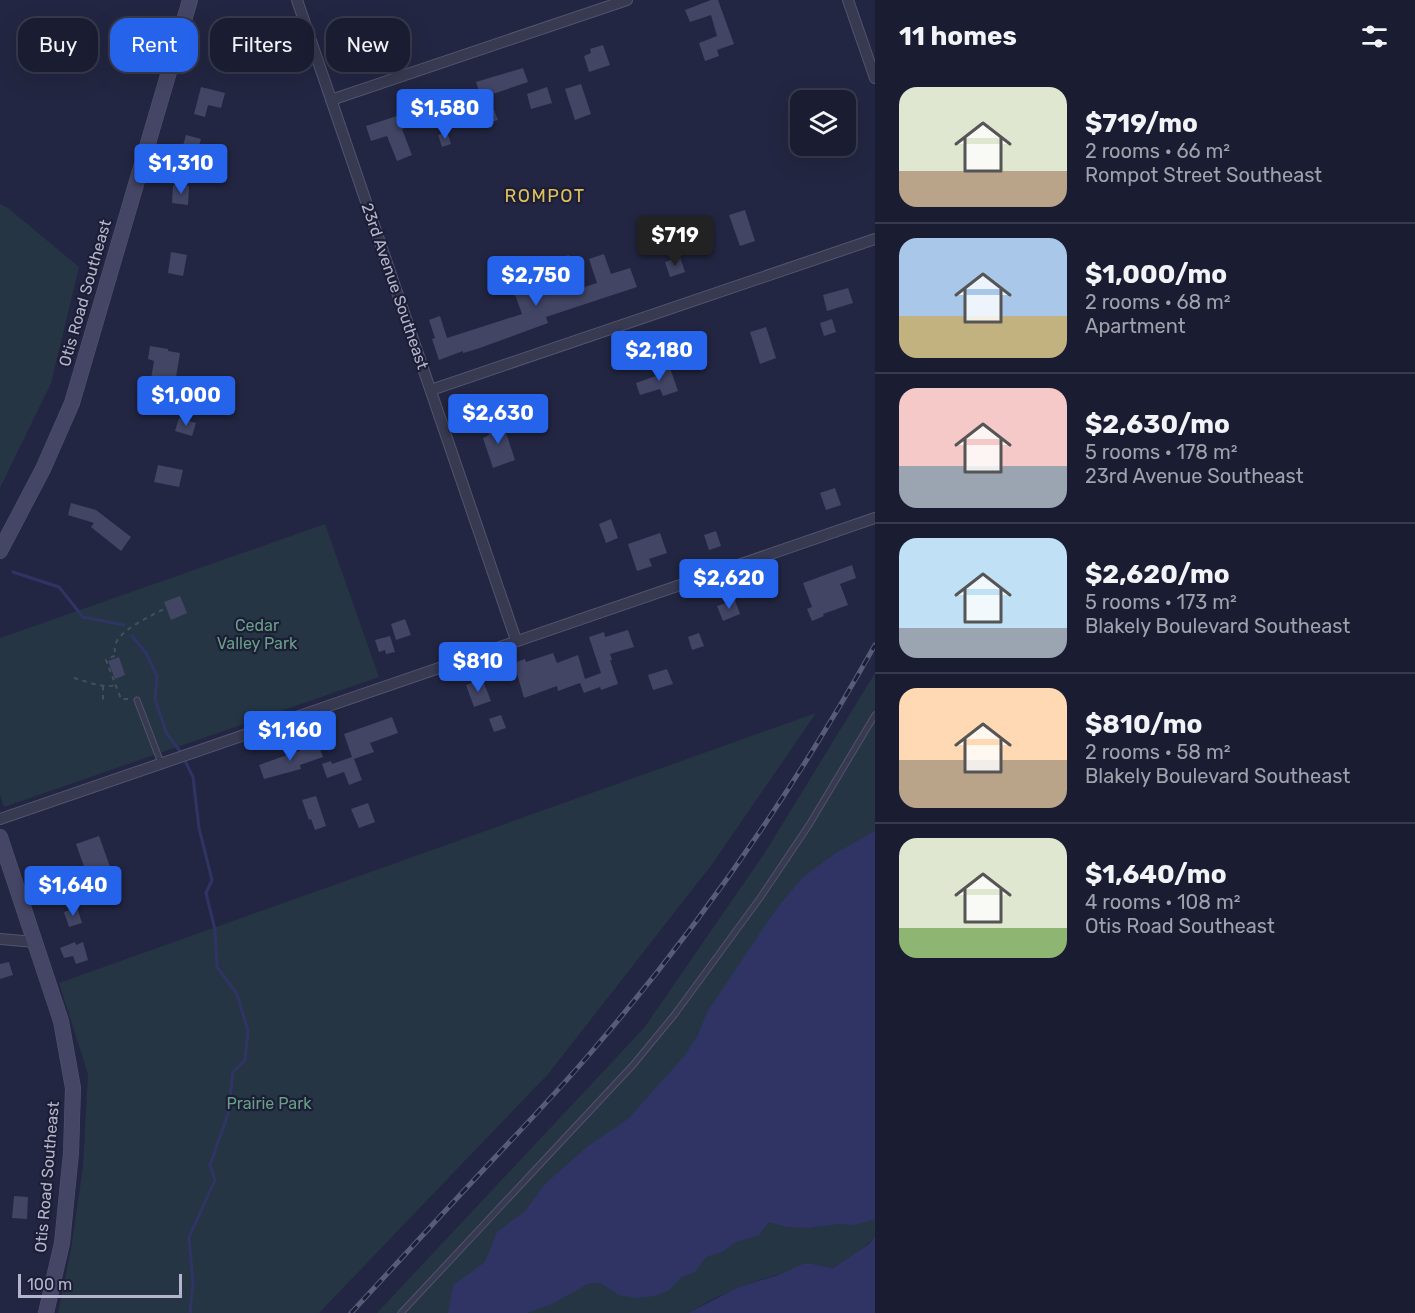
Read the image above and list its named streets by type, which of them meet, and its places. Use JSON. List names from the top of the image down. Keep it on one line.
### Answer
{"streets":{"street":["23rd Avenue Southeast","Otis Road Southeast"]},"districts":["ROMPOT"],"parks":["Cedar Valley Park","Prairie Park"],"scale_bar":"100 m","page":{"heading":"11 homes","chip":["Buy","Rent","Filters","New"],"list":[{"name":"$719/mo","note":"2 rooms · 66 m² · Rompot Street Southeast"},{"name":"$1,000/mo","note":"2 rooms · 68 m² · Apartment"},{"name":"$2,630/mo","note":"5 rooms · 178 m² · 23rd Avenue Southeast"},{"name":"$2,620/mo","note":"5 rooms · 173 m² · Blakely Boulevard Southeast"},{"name":"$810/mo","note":"2 rooms · 58 m² · Blakely Boulevard Southeast"},{"name":"$1,640/mo","note":"4 rooms · 108 m² · Otis Road Southeast"}],"price":["$1,580","$1,310","$719","$2,750","$2,180","$1,000","$2,630","$2,620","$810","$1,160","$1,640"],"scale":"100 m"}}
